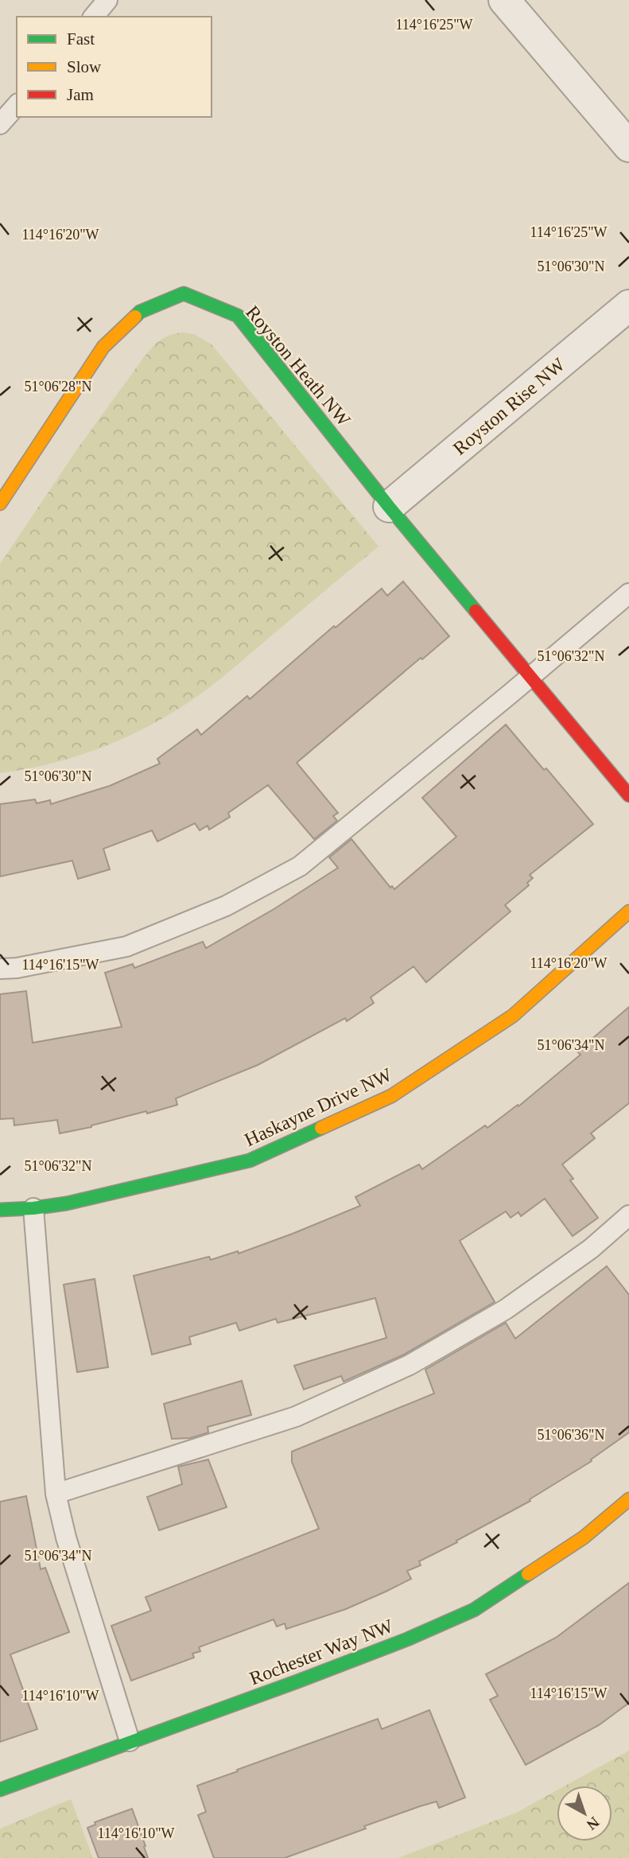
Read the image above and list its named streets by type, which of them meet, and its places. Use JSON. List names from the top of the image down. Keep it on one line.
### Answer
{"streets":{"street":["Royston Heath NW","Royston Rise NW","Haskayne Drive NW","Rochester Way NW"]},"crossings":[["Royston Heath NW","Royston Rise NW"]],"legend":["Fast","Slow","Jam"],"north":"bottom right","coordinates":["114°16'25\"W","114°16'20\"W","51°06'30\"N","51°06'28\"N","51°06'32\"N","114°16'15\"W","51°06'34\"N","51°06'36\"N","114°16'10\"W"]}
